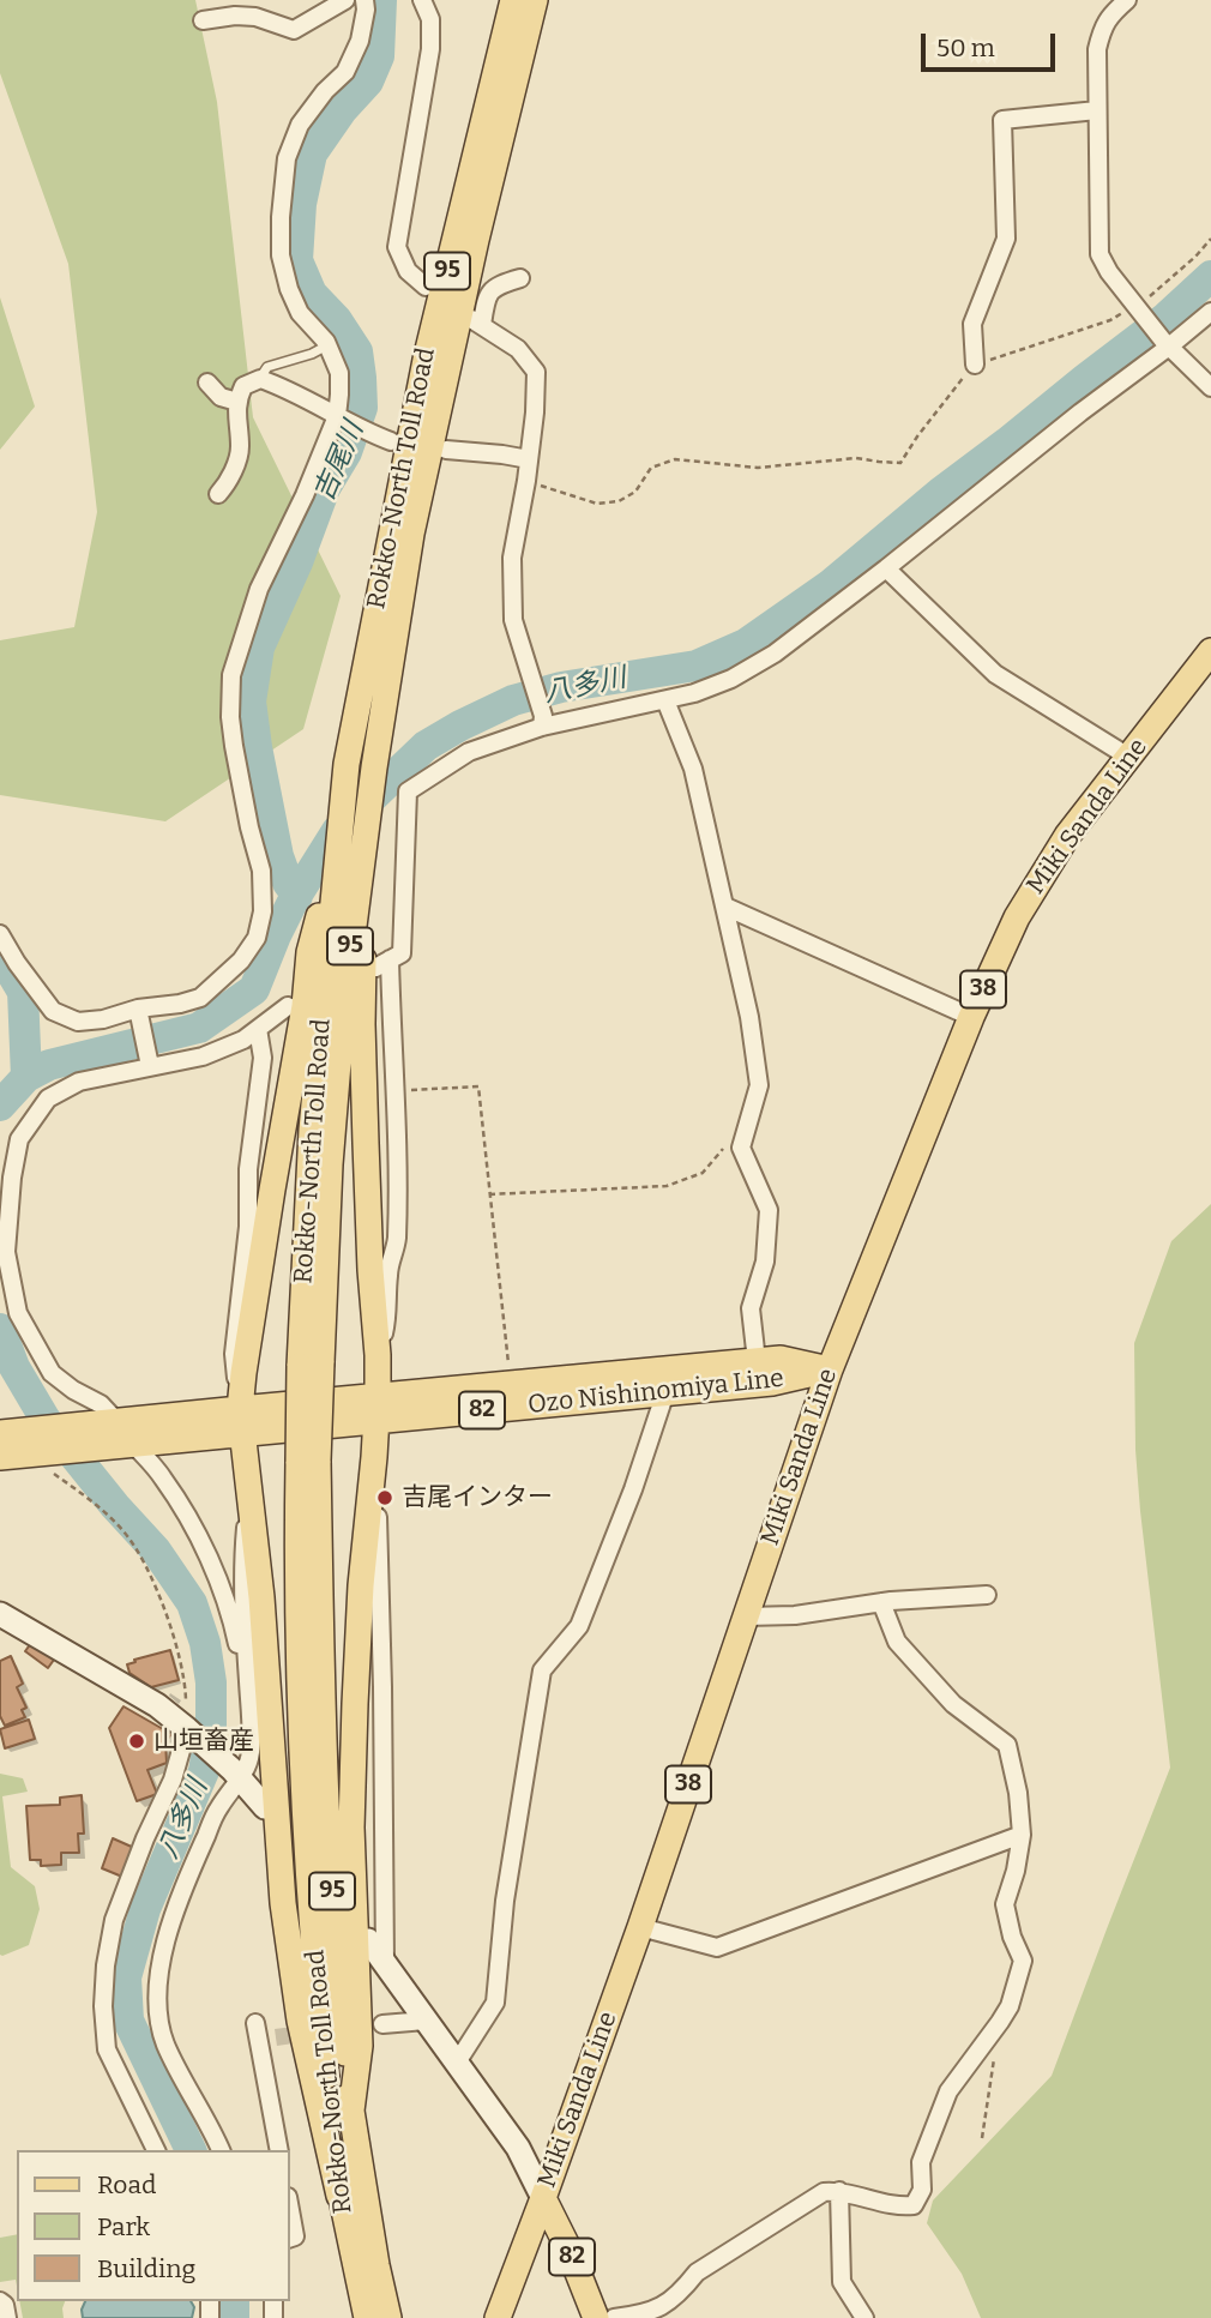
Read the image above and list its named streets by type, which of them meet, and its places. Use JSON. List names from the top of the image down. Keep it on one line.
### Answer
{"streets":{"main road":["95","Rokko-North Toll Road","Miki Sanda Line","38","Ozo Nishinomiya Line","82"]},"crossings":[["95","Rokko-North Toll Road"],["95","Ozo Nishinomiya Line"],["Miki Sanda Line","Ozo Nishinomiya Line"],["Miki Sanda Line","82"]],"water":["吉尾川","八多川"],"places":["吉尾インター","山垣畜産"],"legend":["Road","Park","Building"],"scale_bar":"50 m"}
